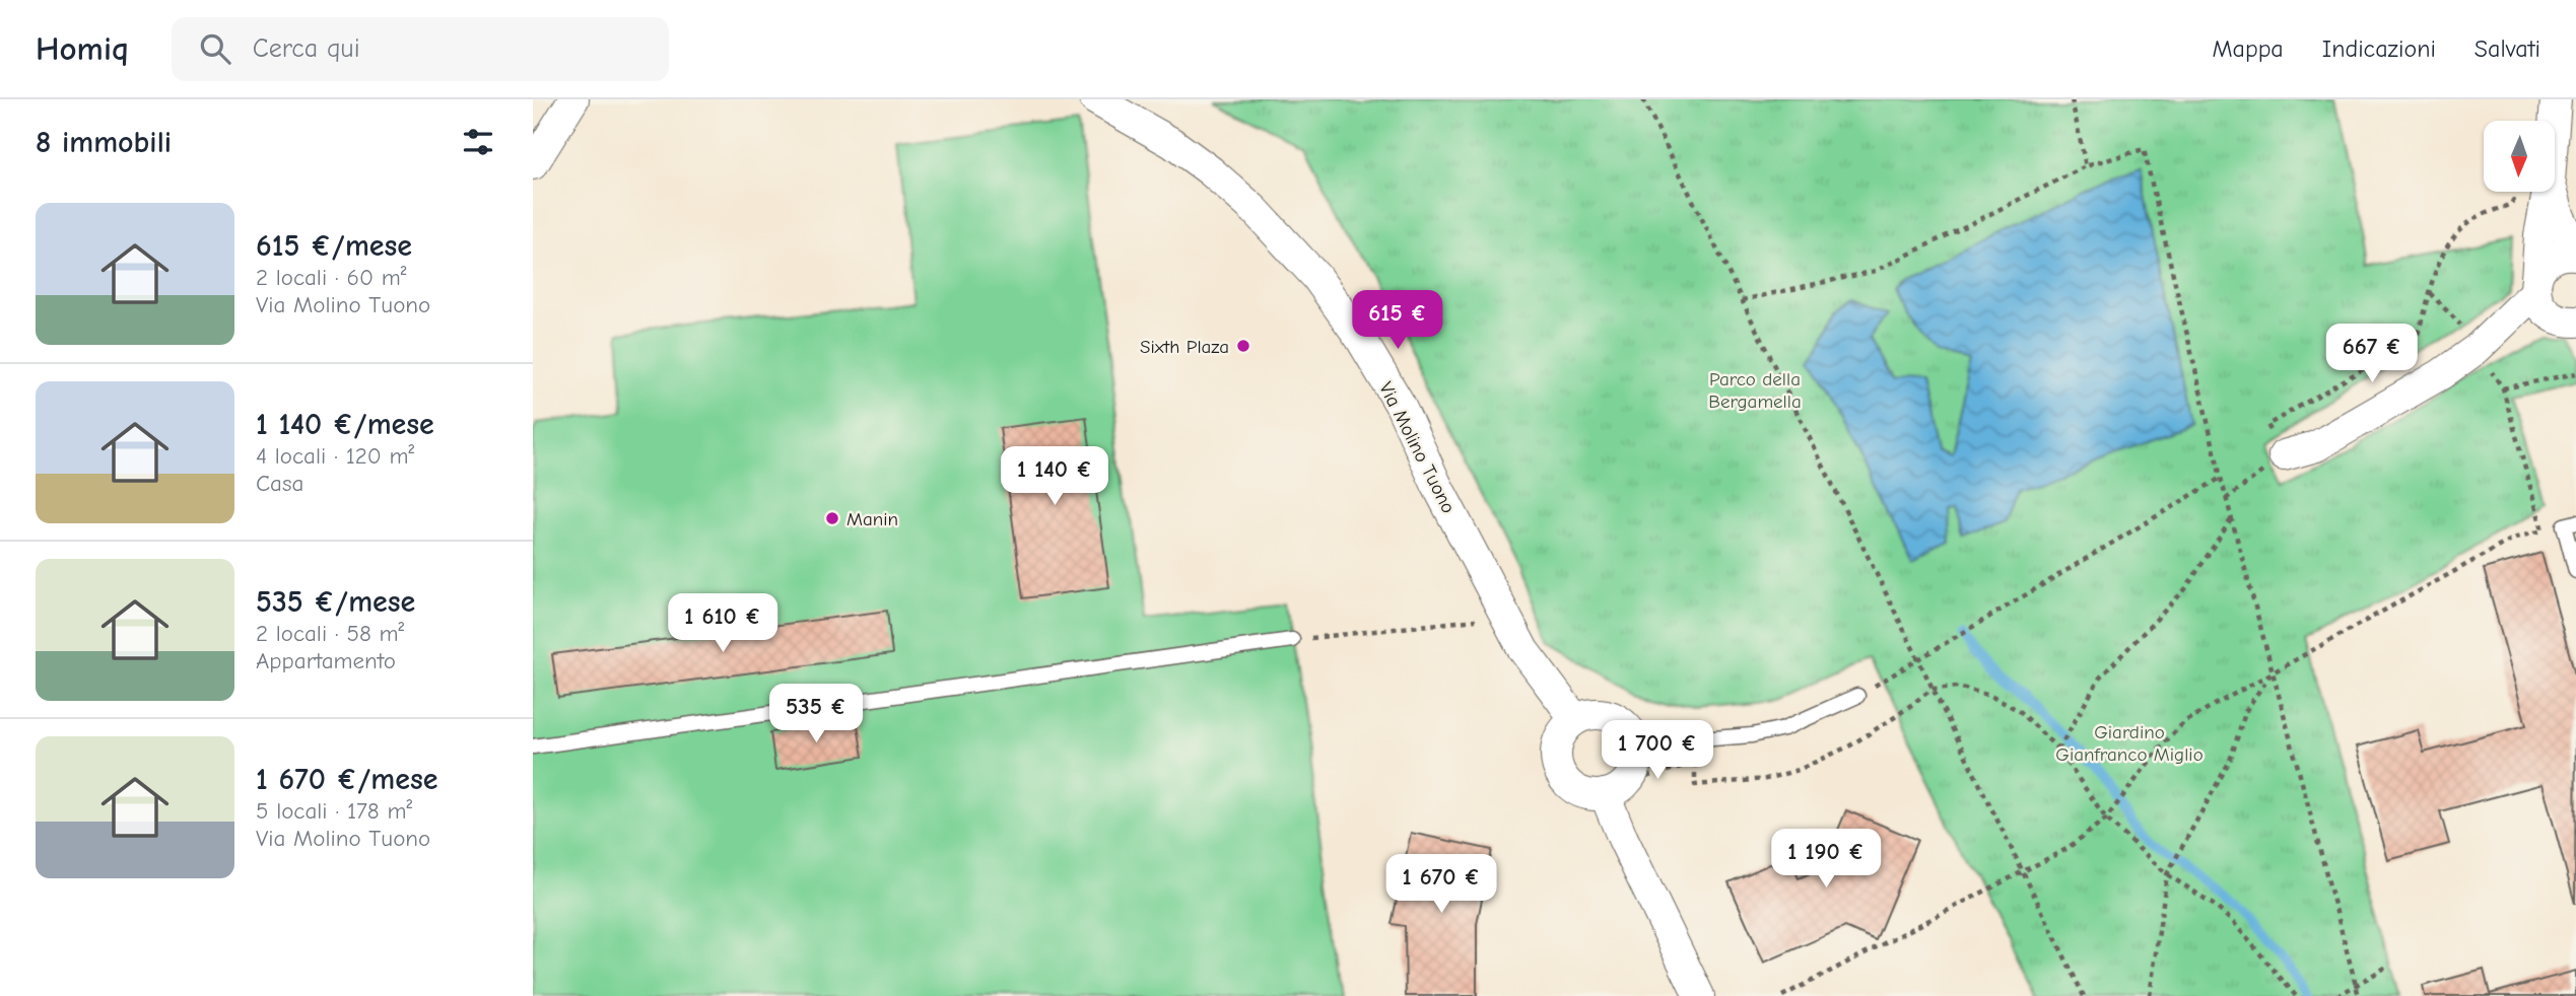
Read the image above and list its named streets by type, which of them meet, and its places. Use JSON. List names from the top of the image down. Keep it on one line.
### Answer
{"streets":{"street":["Via Molino Tuono"]},"parks":["Parco della Bergamella","Giardino Gianfranco Miglio"],"places":["Sixth Plaza","Manin"],"north":"bottom","page":{"header":"Homiq","search":"Cerca qui","nav":["Mappa","Indicazioni","Salvati"],"heading":"8 immobili","list":[{"name":"615 €/mese","note":"2 locali · 60 m² · Via Molino Tuono"},{"name":"1 140 €/mese","note":"4 locali · 120 m² · Casa"},{"name":"535 €/mese","note":"2 locali · 58 m² · Appartamento"},{"name":"1 670 €/mese","note":"5 locali · 178 m² · Via Molino Tuono"}],"price":["615 €","667 €","1 140 €","1 610 €","535 €","1 700 €","1 190 €","1 670 €"]}}
